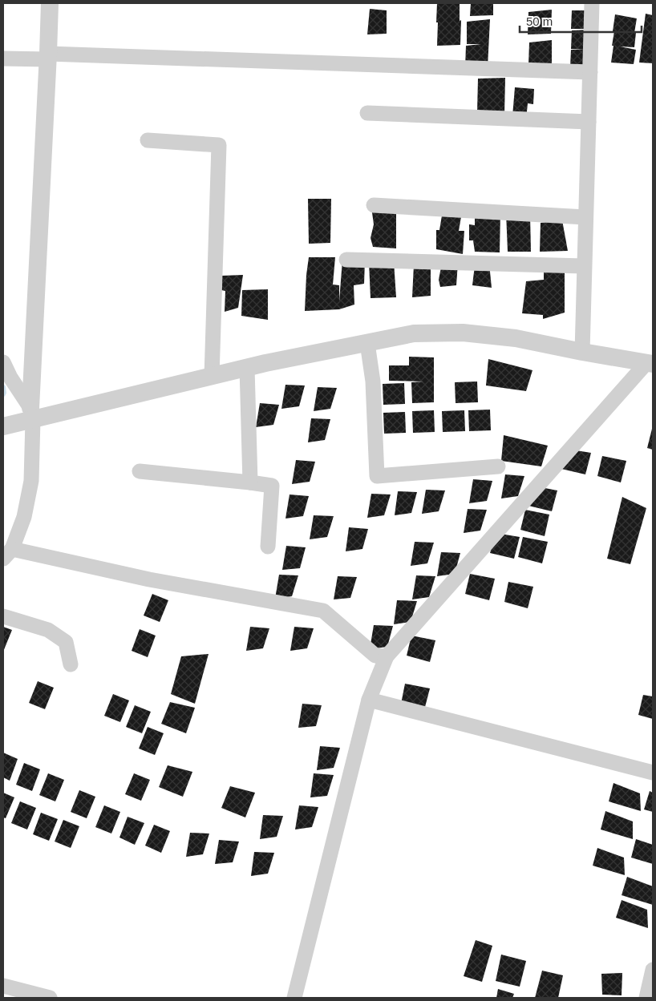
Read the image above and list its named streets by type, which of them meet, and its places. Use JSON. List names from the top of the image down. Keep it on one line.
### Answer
{"scale_bar":"50 m"}
